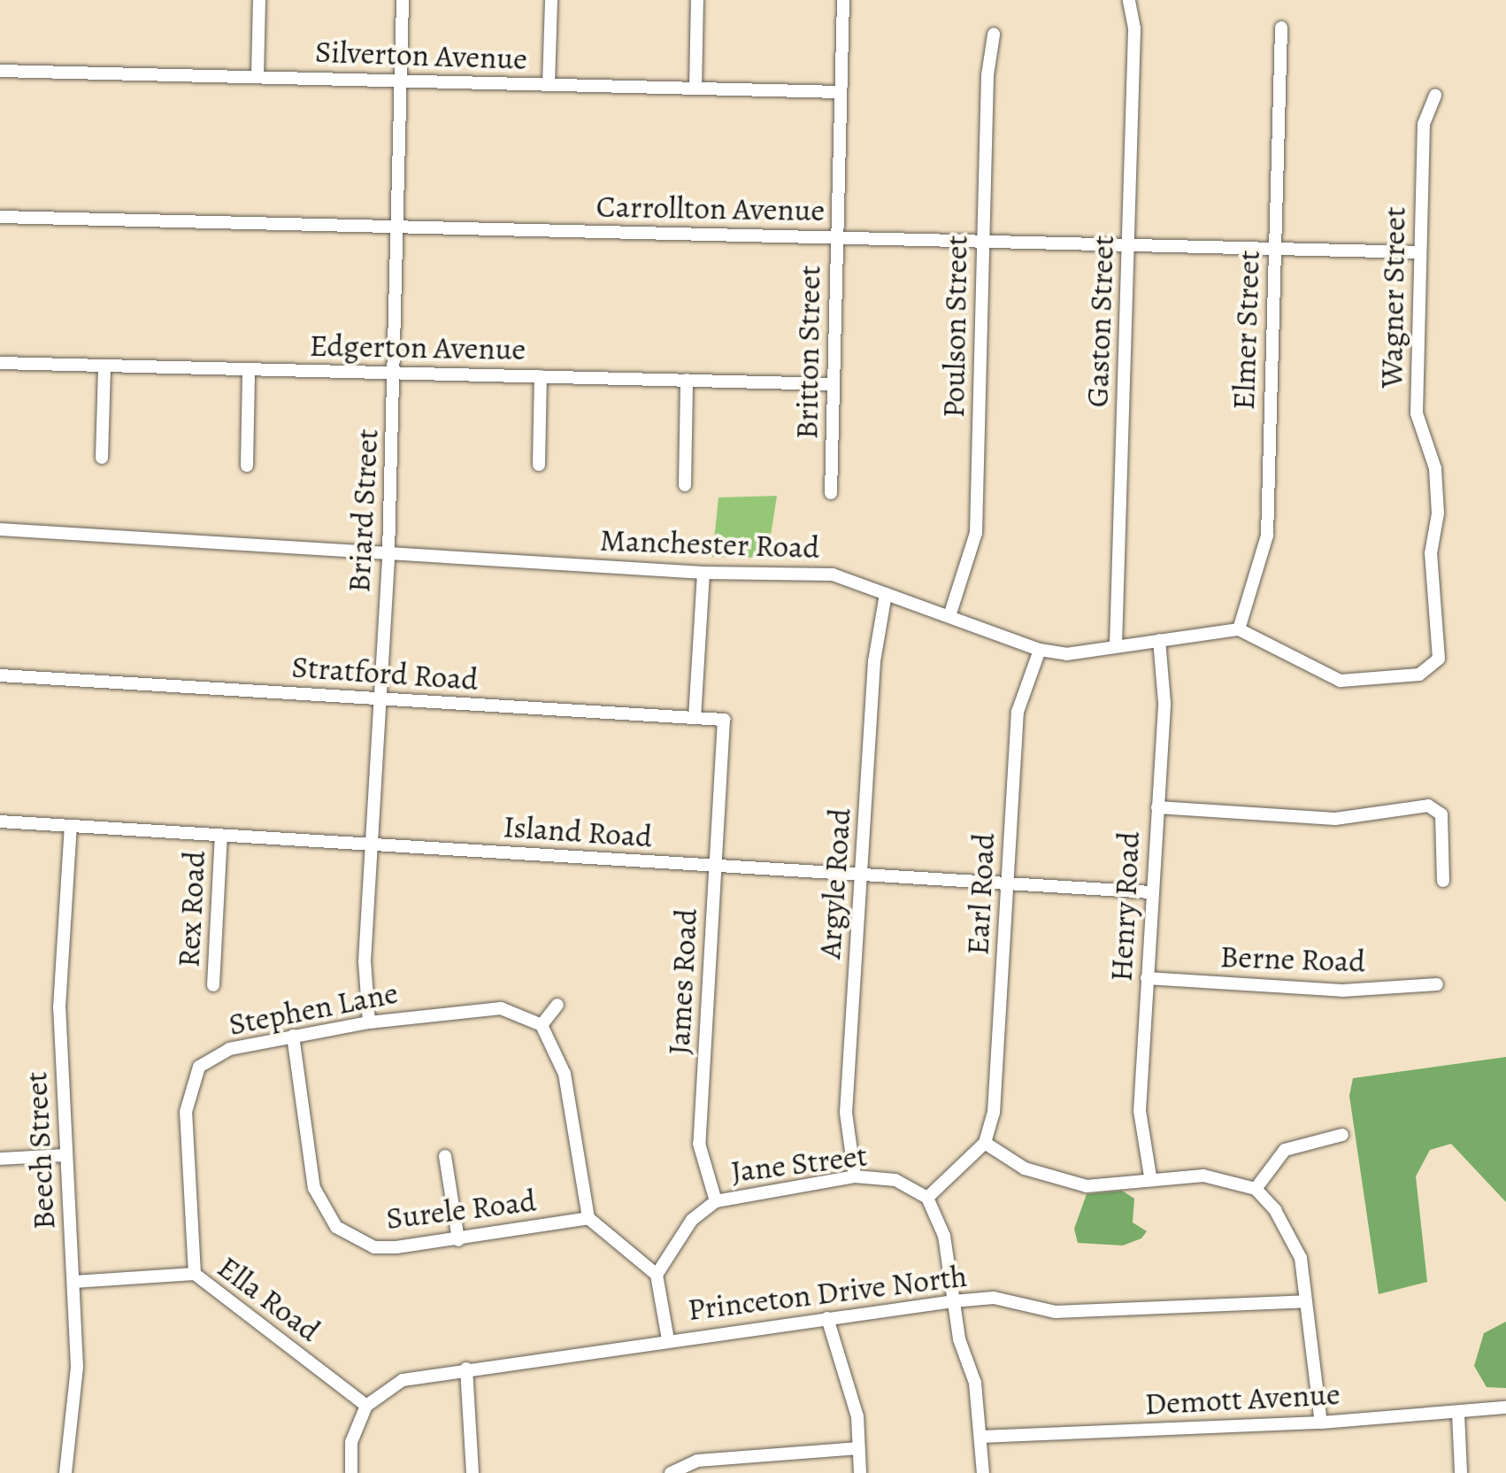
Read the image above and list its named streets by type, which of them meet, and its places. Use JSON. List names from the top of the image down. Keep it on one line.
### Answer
{"streets":{"street":["Silverton Avenue","Carrollton Avenue","Wagner Street","Gaston Street","Poulson Street","Elmer Street","Edgerton Avenue","Britton Street","Briard Street","Manchester Road","Stratford Road","Island Road","Argyle Road","Earl Road","Henry Road","Rex Road","Berne Road","James Road","Stephen Lane","Beech Street","Jane Street","Surele Road","Princeton Drive North","Ella Road","Demott Avenue"]},"crossings":[["Silverton Avenue","Britton Street"],["Silverton Avenue","Briard Street"],["Carrollton Avenue","Wagner Street"],["Carrollton Avenue","Gaston Street"],["Carrollton Avenue","Poulson Street"],["Carrollton Avenue","Elmer Street"],["Carrollton Avenue","Britton Street"],["Carrollton Avenue","Briard Street"],["Wagner Street","Elmer Street"],["Wagner Street","Manchester Road"],["Gaston Street","Manchester Road"],["Poulson Street","Manchester Road"],["Elmer Street","Manchester Road"],["Edgerton Avenue","Britton Street"],["Edgerton Avenue","Briard Street"],["Briard Street","Manchester Road"],["Briard Street","Stratford Road"],["Briard Street","Island Road"],["Briard Street","Stephen Lane"],["Manchester Road","Argyle Road"],["Manchester Road","Earl Road"],["Manchester Road","Henry Road"],["Stratford Road","James Road"],["Island Road","Argyle Road"],["Island Road","Earl Road"],["Island Road","Henry Road"],["Island Road","Rex Road"],["Island Road","James Road"],["Island Road","Beech Street"],["Argyle Road","Jane Street"],["Henry Road","Berne Road"],["James Road","Jane Street"],["Stephen Lane","Surele Road"],["Stephen Lane","Ella Road"],["Beech Street","Ella Road"],["Princeton Drive North","Ella Road"]]}
